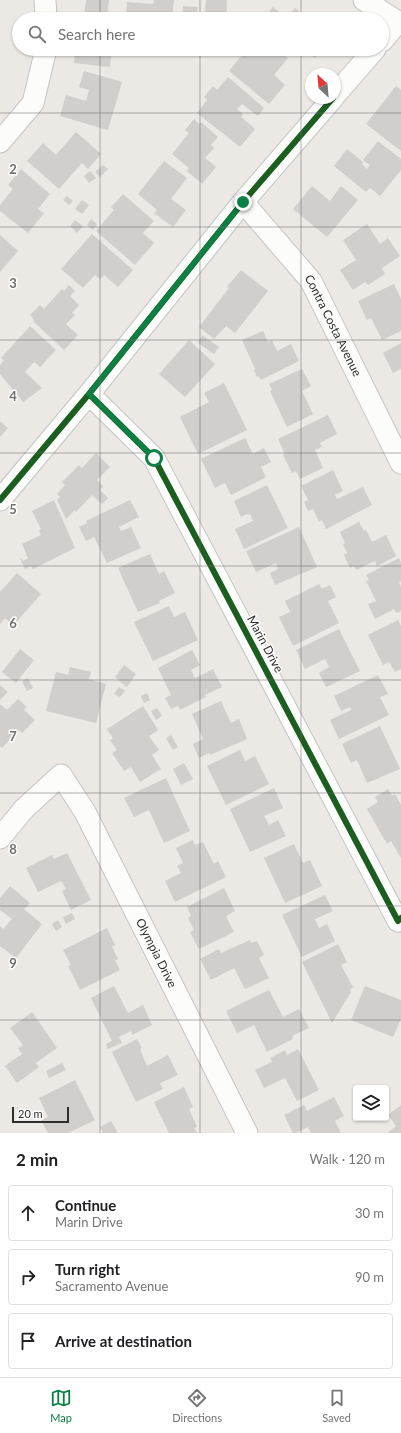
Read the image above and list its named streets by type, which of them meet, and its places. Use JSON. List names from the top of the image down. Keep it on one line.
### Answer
{"streets":{"street":["Contra Costa Avenue","Marin Drive","Olympia Drive"]},"scale_bar":"20 m","north":"top left","page":{"search":"Search here","scale":"20 m","heading":["2 min","Walk · 120 m"],"list":[["Continue","Marin Drive","30 m"],["Turn right","Sacramento Avenue","90 m"],"Arrive at destination"],"nav":["Map","Directions","Saved"]},"grid":{"rows":["2","3","4","5","6","7","8","9"]}}
